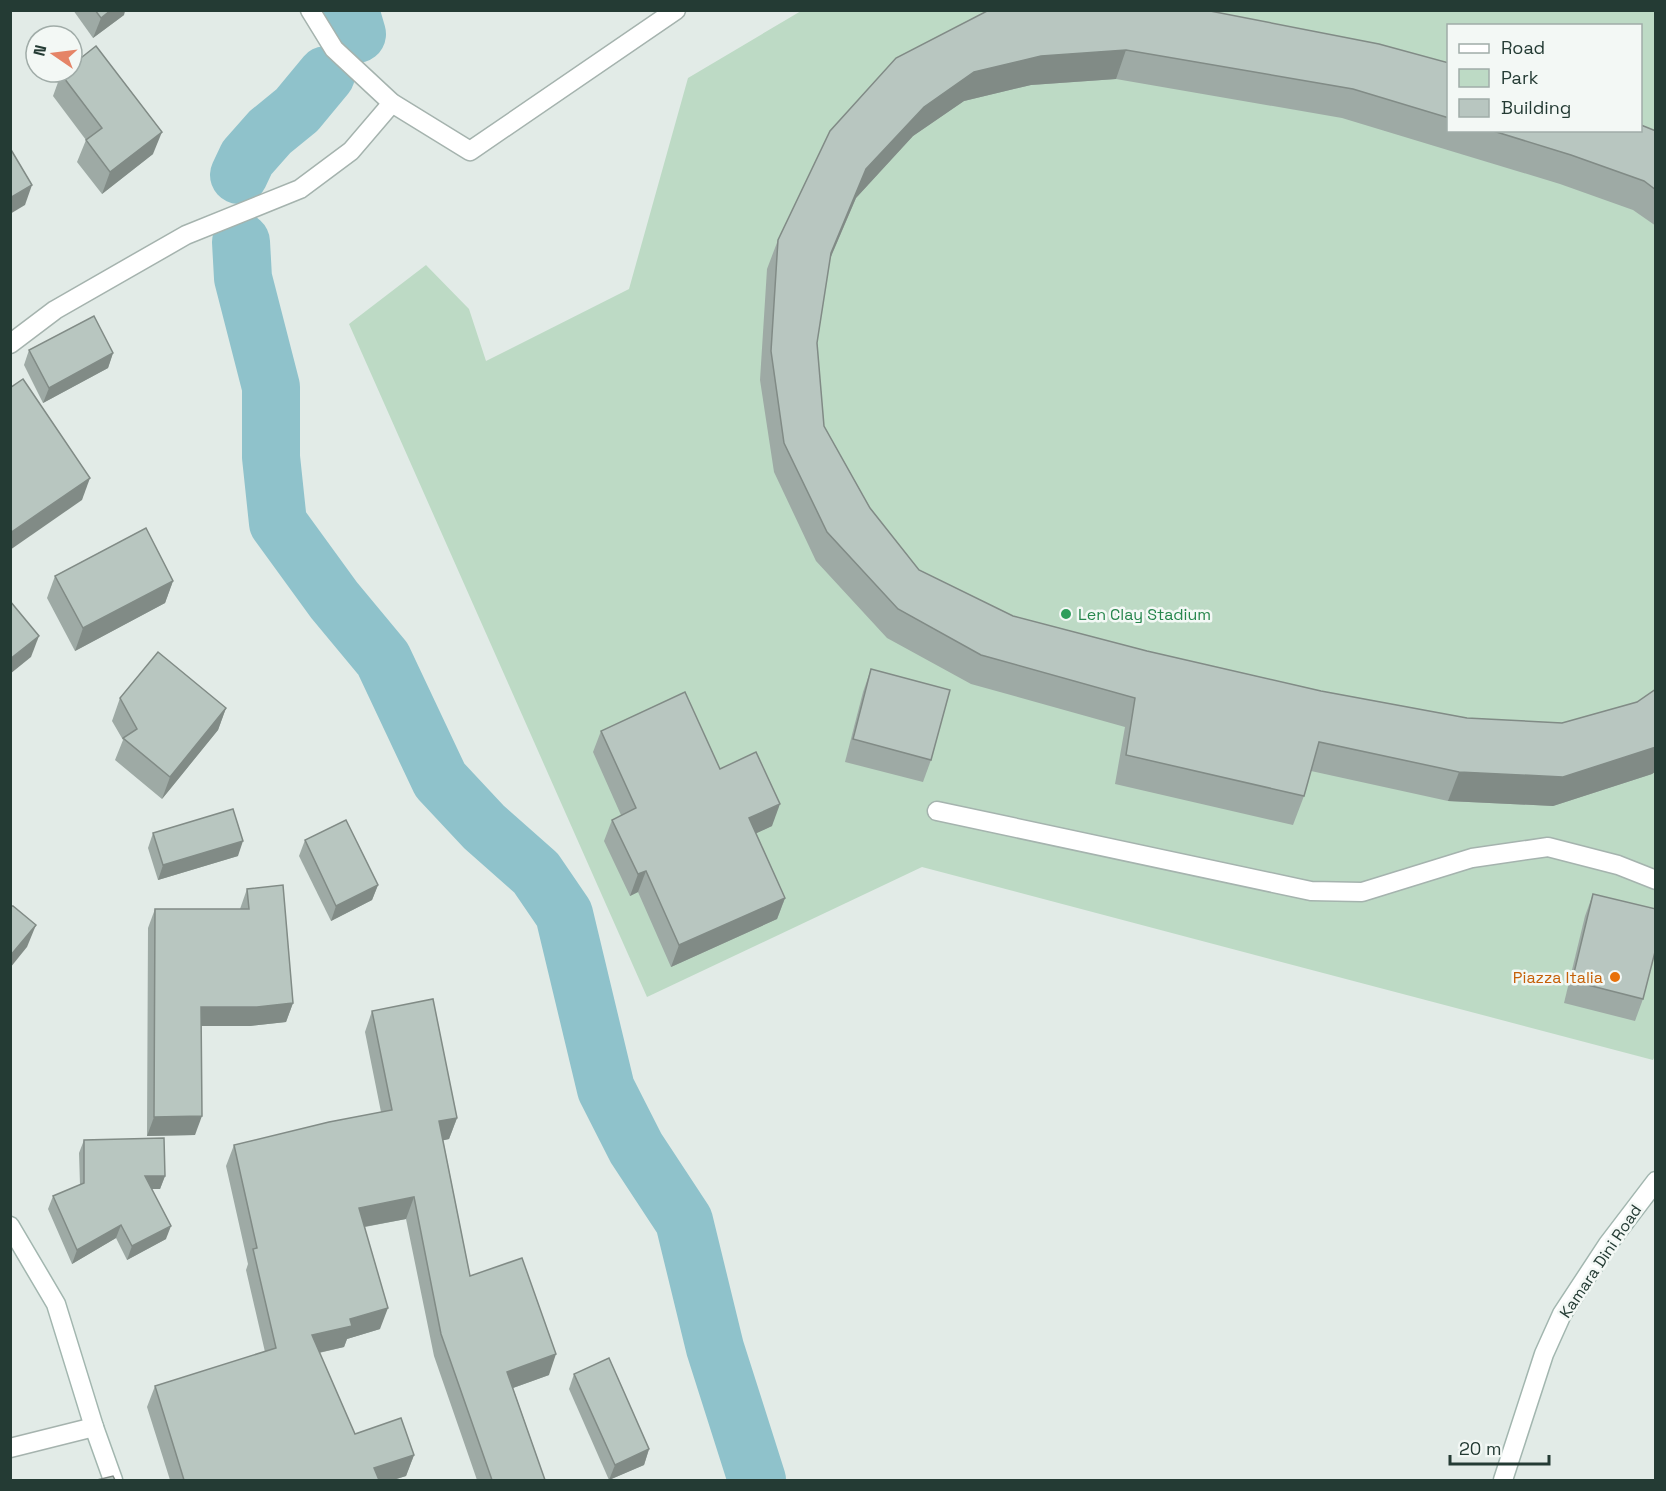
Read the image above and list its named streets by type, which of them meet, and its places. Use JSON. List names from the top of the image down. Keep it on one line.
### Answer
{"streets":{"street":["Kamara Dini Road"]},"places":["Len Clay Stadium","Piazza Italia"],"legend":["Road","Park","Building"],"scale_bar":"20 m","north":"left"}
